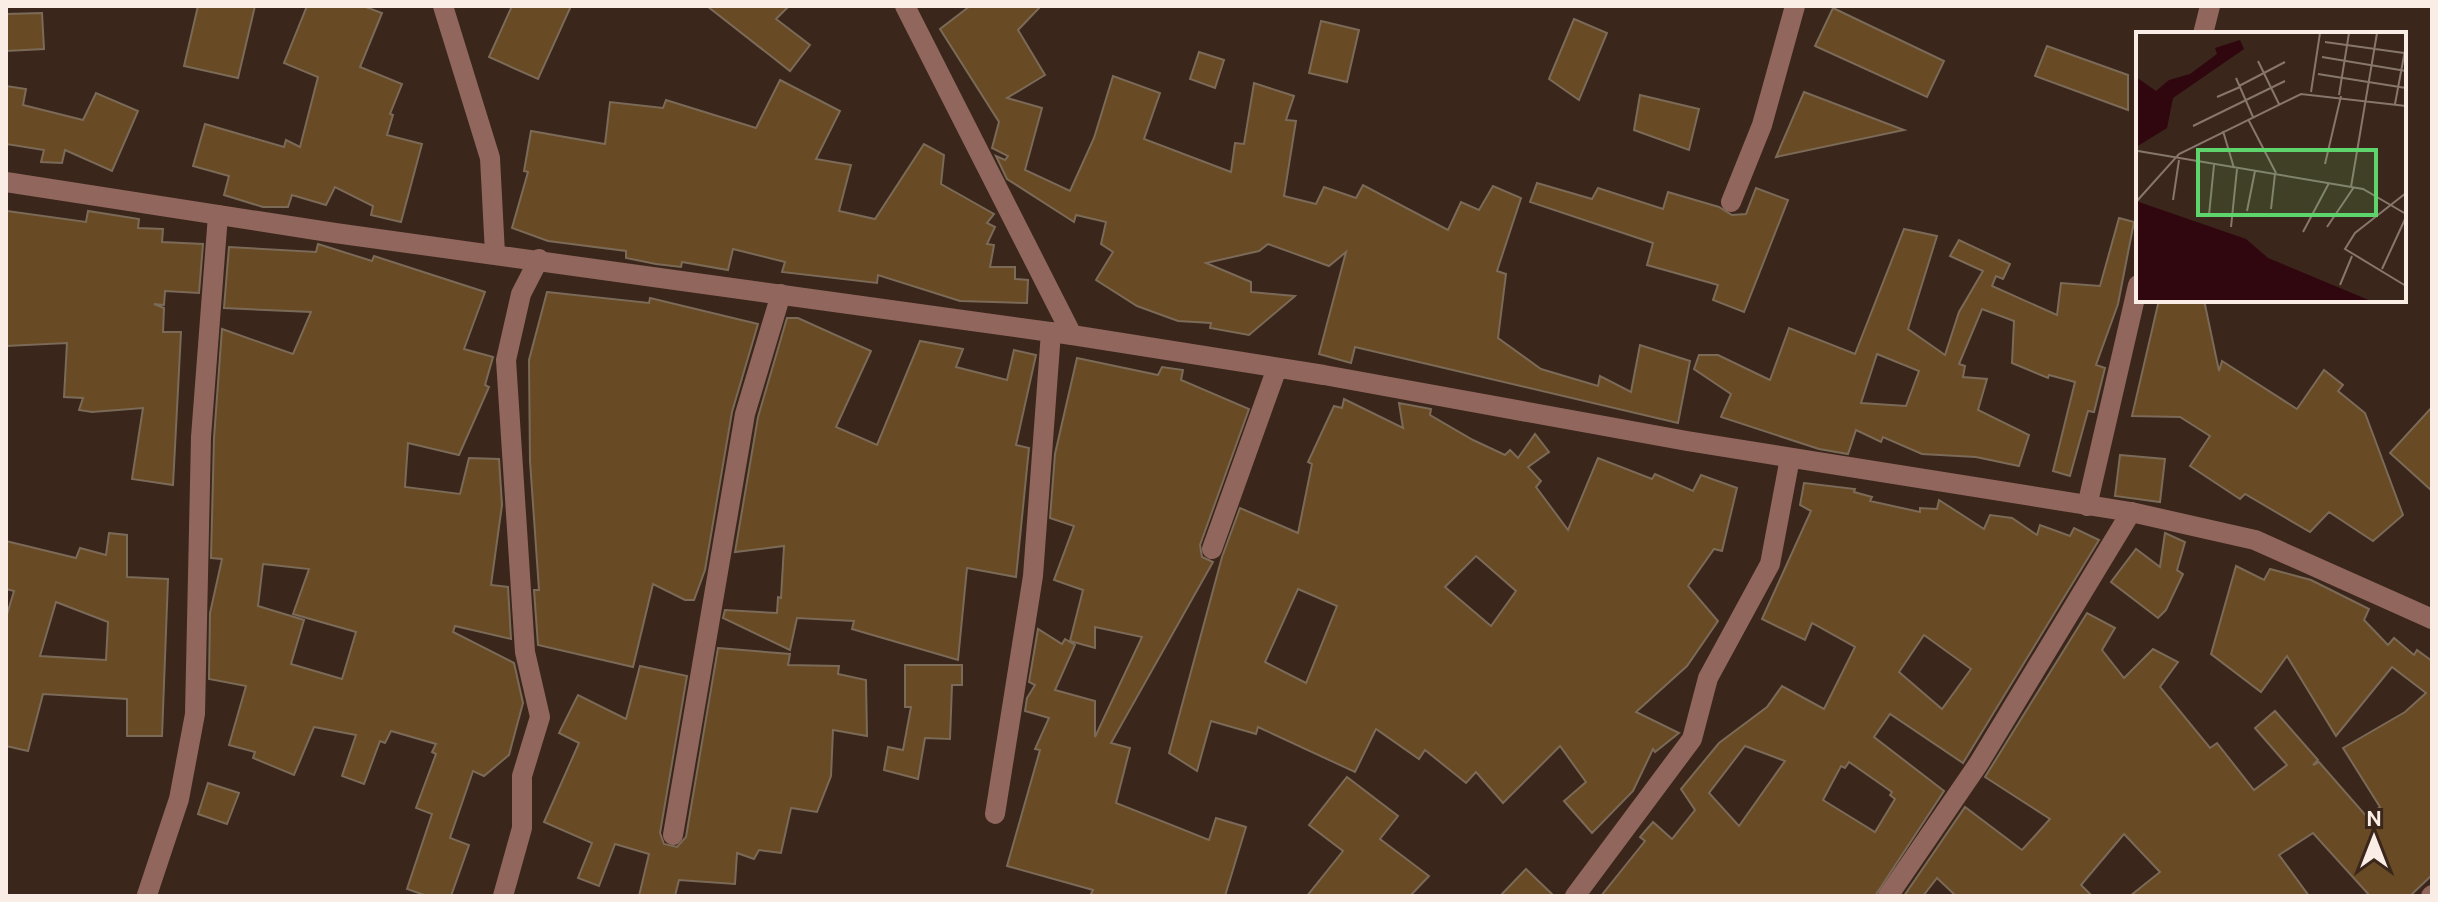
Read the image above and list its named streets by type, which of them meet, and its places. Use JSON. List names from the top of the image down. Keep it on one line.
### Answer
{"north":"top"}
